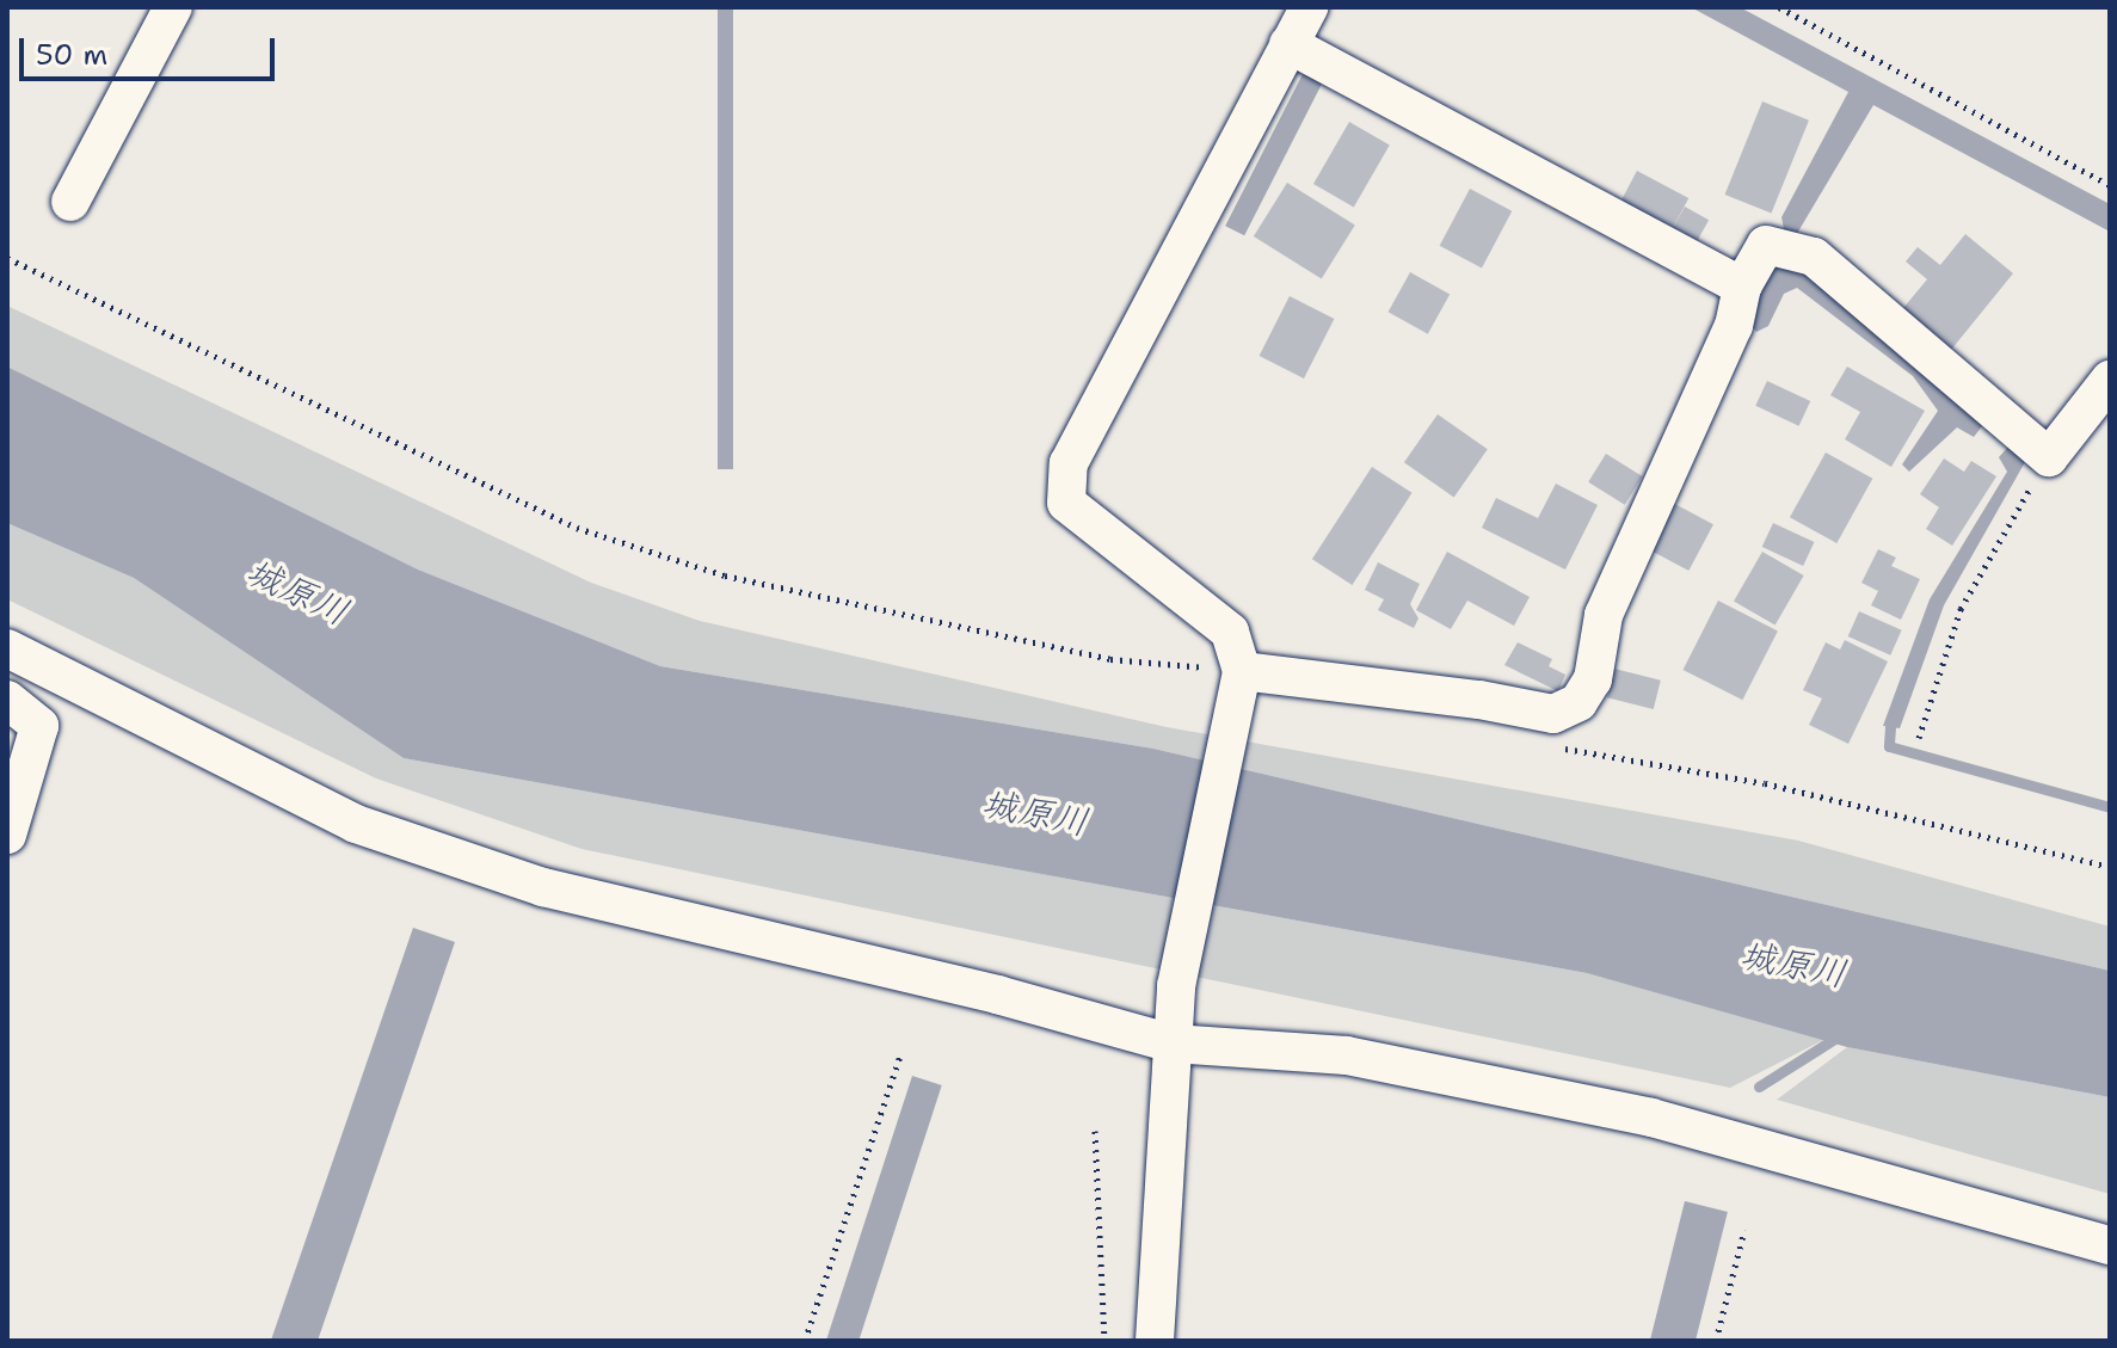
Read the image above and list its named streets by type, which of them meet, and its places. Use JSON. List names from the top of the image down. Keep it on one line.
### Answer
{"water":["城原川"],"scale_bar":"50 m"}
